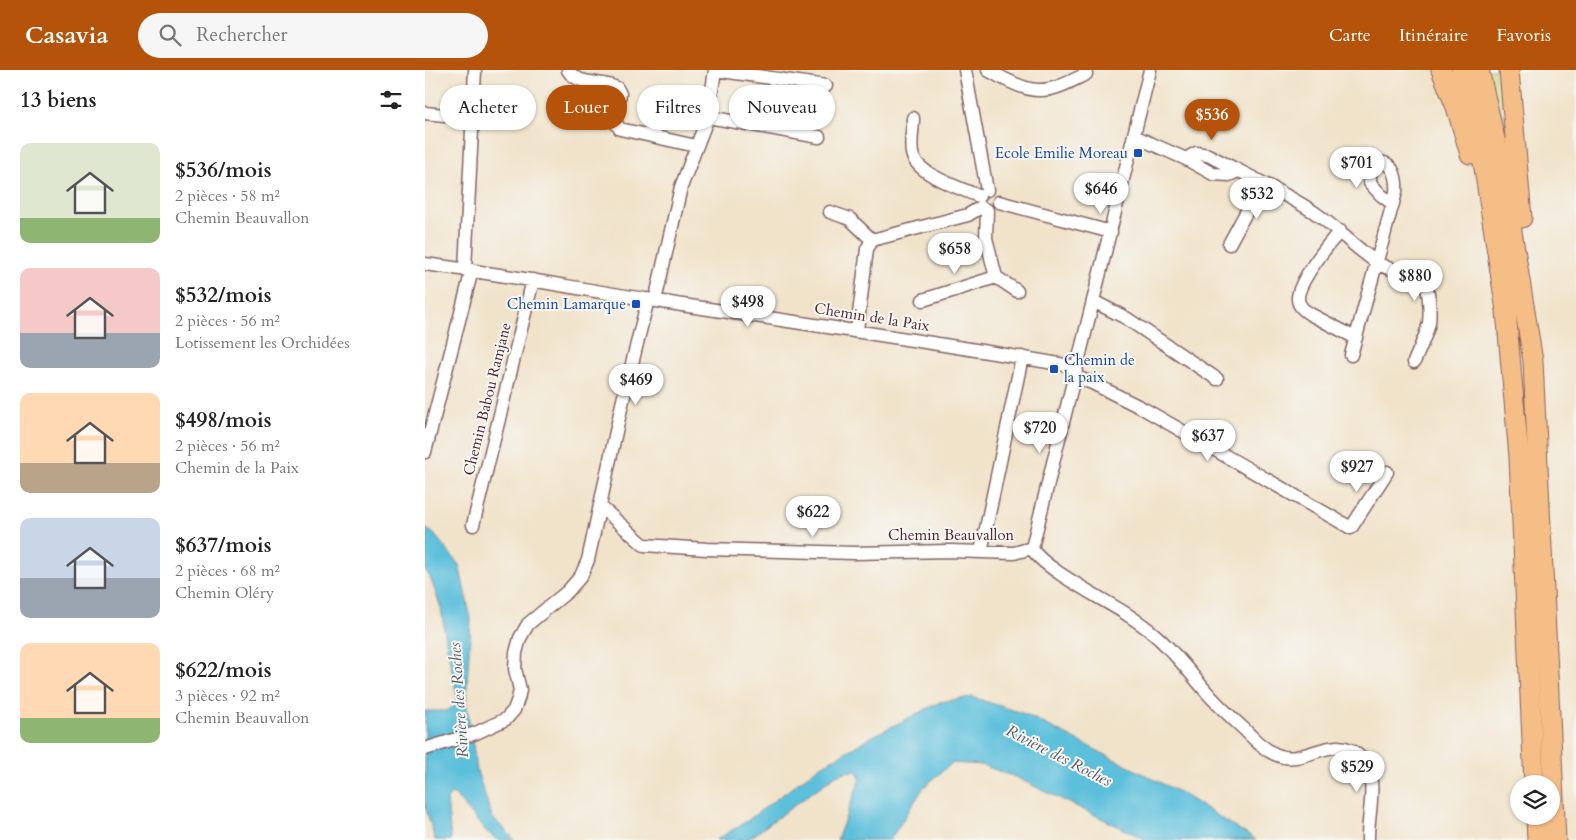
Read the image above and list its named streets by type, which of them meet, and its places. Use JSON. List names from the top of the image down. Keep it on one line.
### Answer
{"streets":{"street":["Chemin de la Paix","Chemin Babou Ramjane","Chemin Beauvallon"]},"crossings":[["Chemin de la Paix","Chemin Babou Ramjane"],["Chemin de la Paix","Chemin Beauvallon"]],"water":["Rivière des Roches"],"places":{"transit":["Ecole Emilie Moreau","Chemin Lamarque","Chemin de la paix"]},"page":{"header":"Casavia","search":"Rechercher","nav":["Carte","Itinéraire","Favoris"],"heading":"13 biens","chip":["Acheter","Louer","Filtres","Nouveau"],"price":["$536","$701","$646","$532","$658","$880","$498","$469","$720","$637","$927","$622","$529"],"list":[{"name":"$536/mois","note":"2 pièces · 58 m² · Chemin Beauvallon"},{"name":"$532/mois","note":"2 pièces · 56 m² · Lotissement les Orchidées"},{"name":"$498/mois","note":"2 pièces · 56 m² · Chemin de la Paix"},{"name":"$637/mois","note":"2 pièces · 68 m² · Chemin Oléry"},{"name":"$622/mois","note":"3 pièces · 92 m² · Chemin Beauvallon"}]}}
